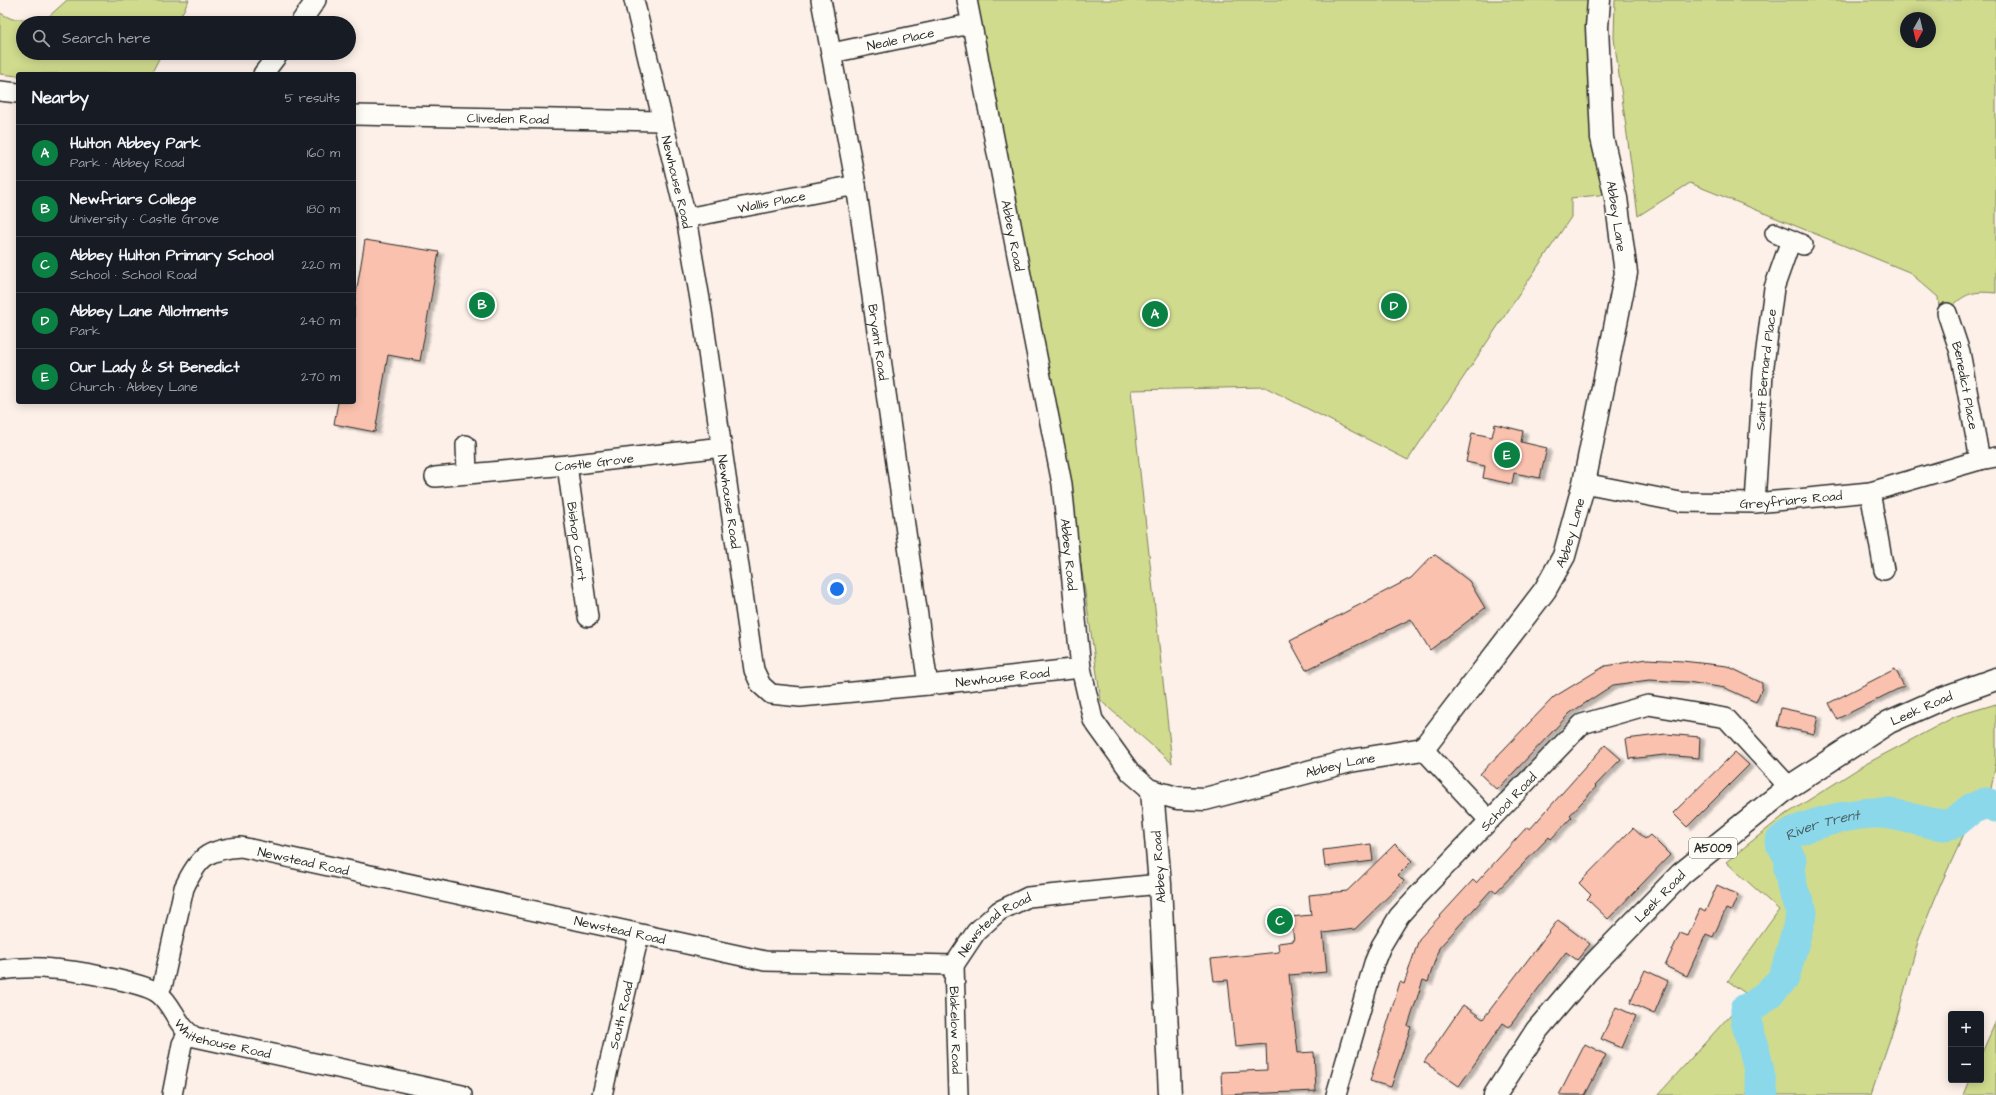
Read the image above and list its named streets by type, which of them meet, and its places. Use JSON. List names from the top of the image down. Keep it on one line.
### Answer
{"streets":{"street":["Neale Place","Cliveden Road","Newhouse Road","Wallis Place","Abbey Lane","Abbey Road","Bryant Road","Saint Bernard Place","Benedict Place","Castle Grove","Greyfriars Road","Bishop Court","Leek Road","School Road","A5009","Newstead Road","South Road","Blakelow Road","Whitehouse Road"]},"crossings":[["Neale Place","Abbey Road"],["Neale Place","Bryant Road"],["Cliveden Road","Newhouse Road"],["Newhouse Road","Wallis Place"],["Newhouse Road","Abbey Road"],["Newhouse Road","Bryant Road"],["Newhouse Road","Castle Grove"],["Wallis Place","Bryant Road"],["Abbey Lane","Abbey Road"],["Abbey Lane","Greyfriars Road"],["Abbey Road","Newstead Road"],["Saint Bernard Place","Greyfriars Road"],["Benedict Place","Greyfriars Road"],["Castle Grove","Bishop Court"],["Leek Road","School Road"],["Newstead Road","South Road"],["Newstead Road","Blakelow Road"],["Newstead Road","Whitehouse Road"]],"water":["River Trent"],"north":"bottom","page":{"search":"Search here","heading":["Nearby","5 results"],"list":[{"mark":"A","name":"Hulton Abbey Park","note":"Park · Abbey Road","value":"160 m"},{"mark":"B","name":"Newfriars College","note":"University · Castle Grove","value":"180 m"},{"mark":"C","name":"Abbey Hulton Primary School","note":"School · School Road","value":"220 m"},{"mark":"D","name":"Abbey Lane Allotments","note":"Park","value":"240 m"},{"mark":"E","name":"Our Lady & St Benedict","note":"Church · Abbey Lane","value":"270 m"}],"pins":["B","D","A","E","C"],"map_buttons":["+","−"]}}
